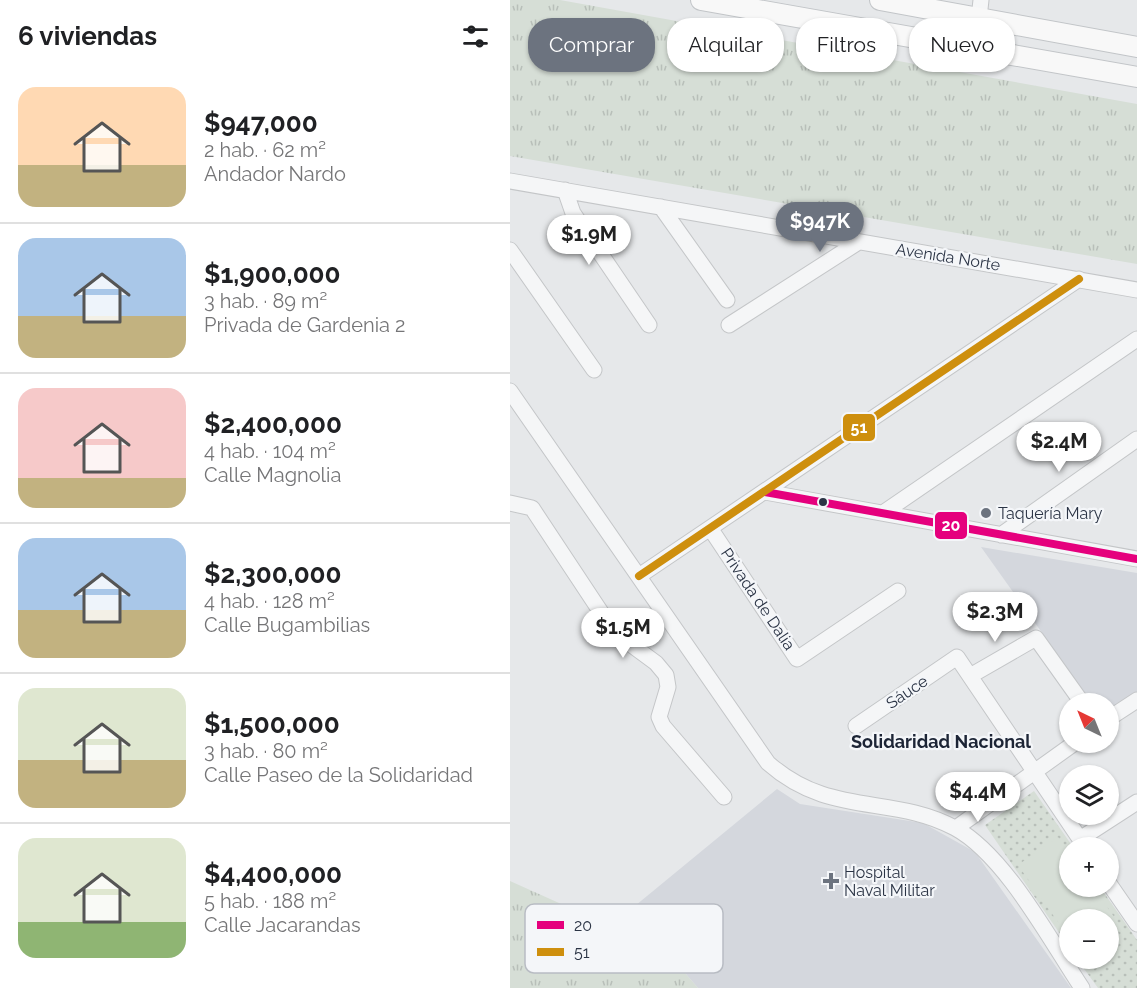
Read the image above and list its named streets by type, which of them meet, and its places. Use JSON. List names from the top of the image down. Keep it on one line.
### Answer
{"streets":{"street":["Avenida Norte","Privada de Dalia","Sáuce"]},"districts":["Solidaridad Nacional"],"places":{"other":["Taquería Mary"],"health":["Hospital Naval Militar"]},"lines":["transit line 51","transit line 20"],"legend":["20","51"],"north":"top left","page":{"heading":"6 viviendas","chip":["Comprar","Alquilar","Filtros","Nuevo"],"list":[{"name":"$947,000","note":"2 hab. · 62 m² · Andador Nardo"},{"name":"$1,900,000","note":"3 hab. · 89 m² · Privada de Gardenia 2"},{"name":"$2,400,000","note":"4 hab. · 104 m² · Calle Magnolia"},{"name":"$2,300,000","note":"4 hab. · 128 m² · Calle Bugambilias"},{"name":"$1,500,000","note":"3 hab. · 80 m² · Calle Paseo de la Solidaridad"},{"name":"$4,400,000","note":"5 hab. · 188 m² · Calle Jacarandas"}],"price":["$947K","$1.9M","$2.4M","$2.3M","$1.5M","$4.4M"],"map_buttons":["+","−"]}}
